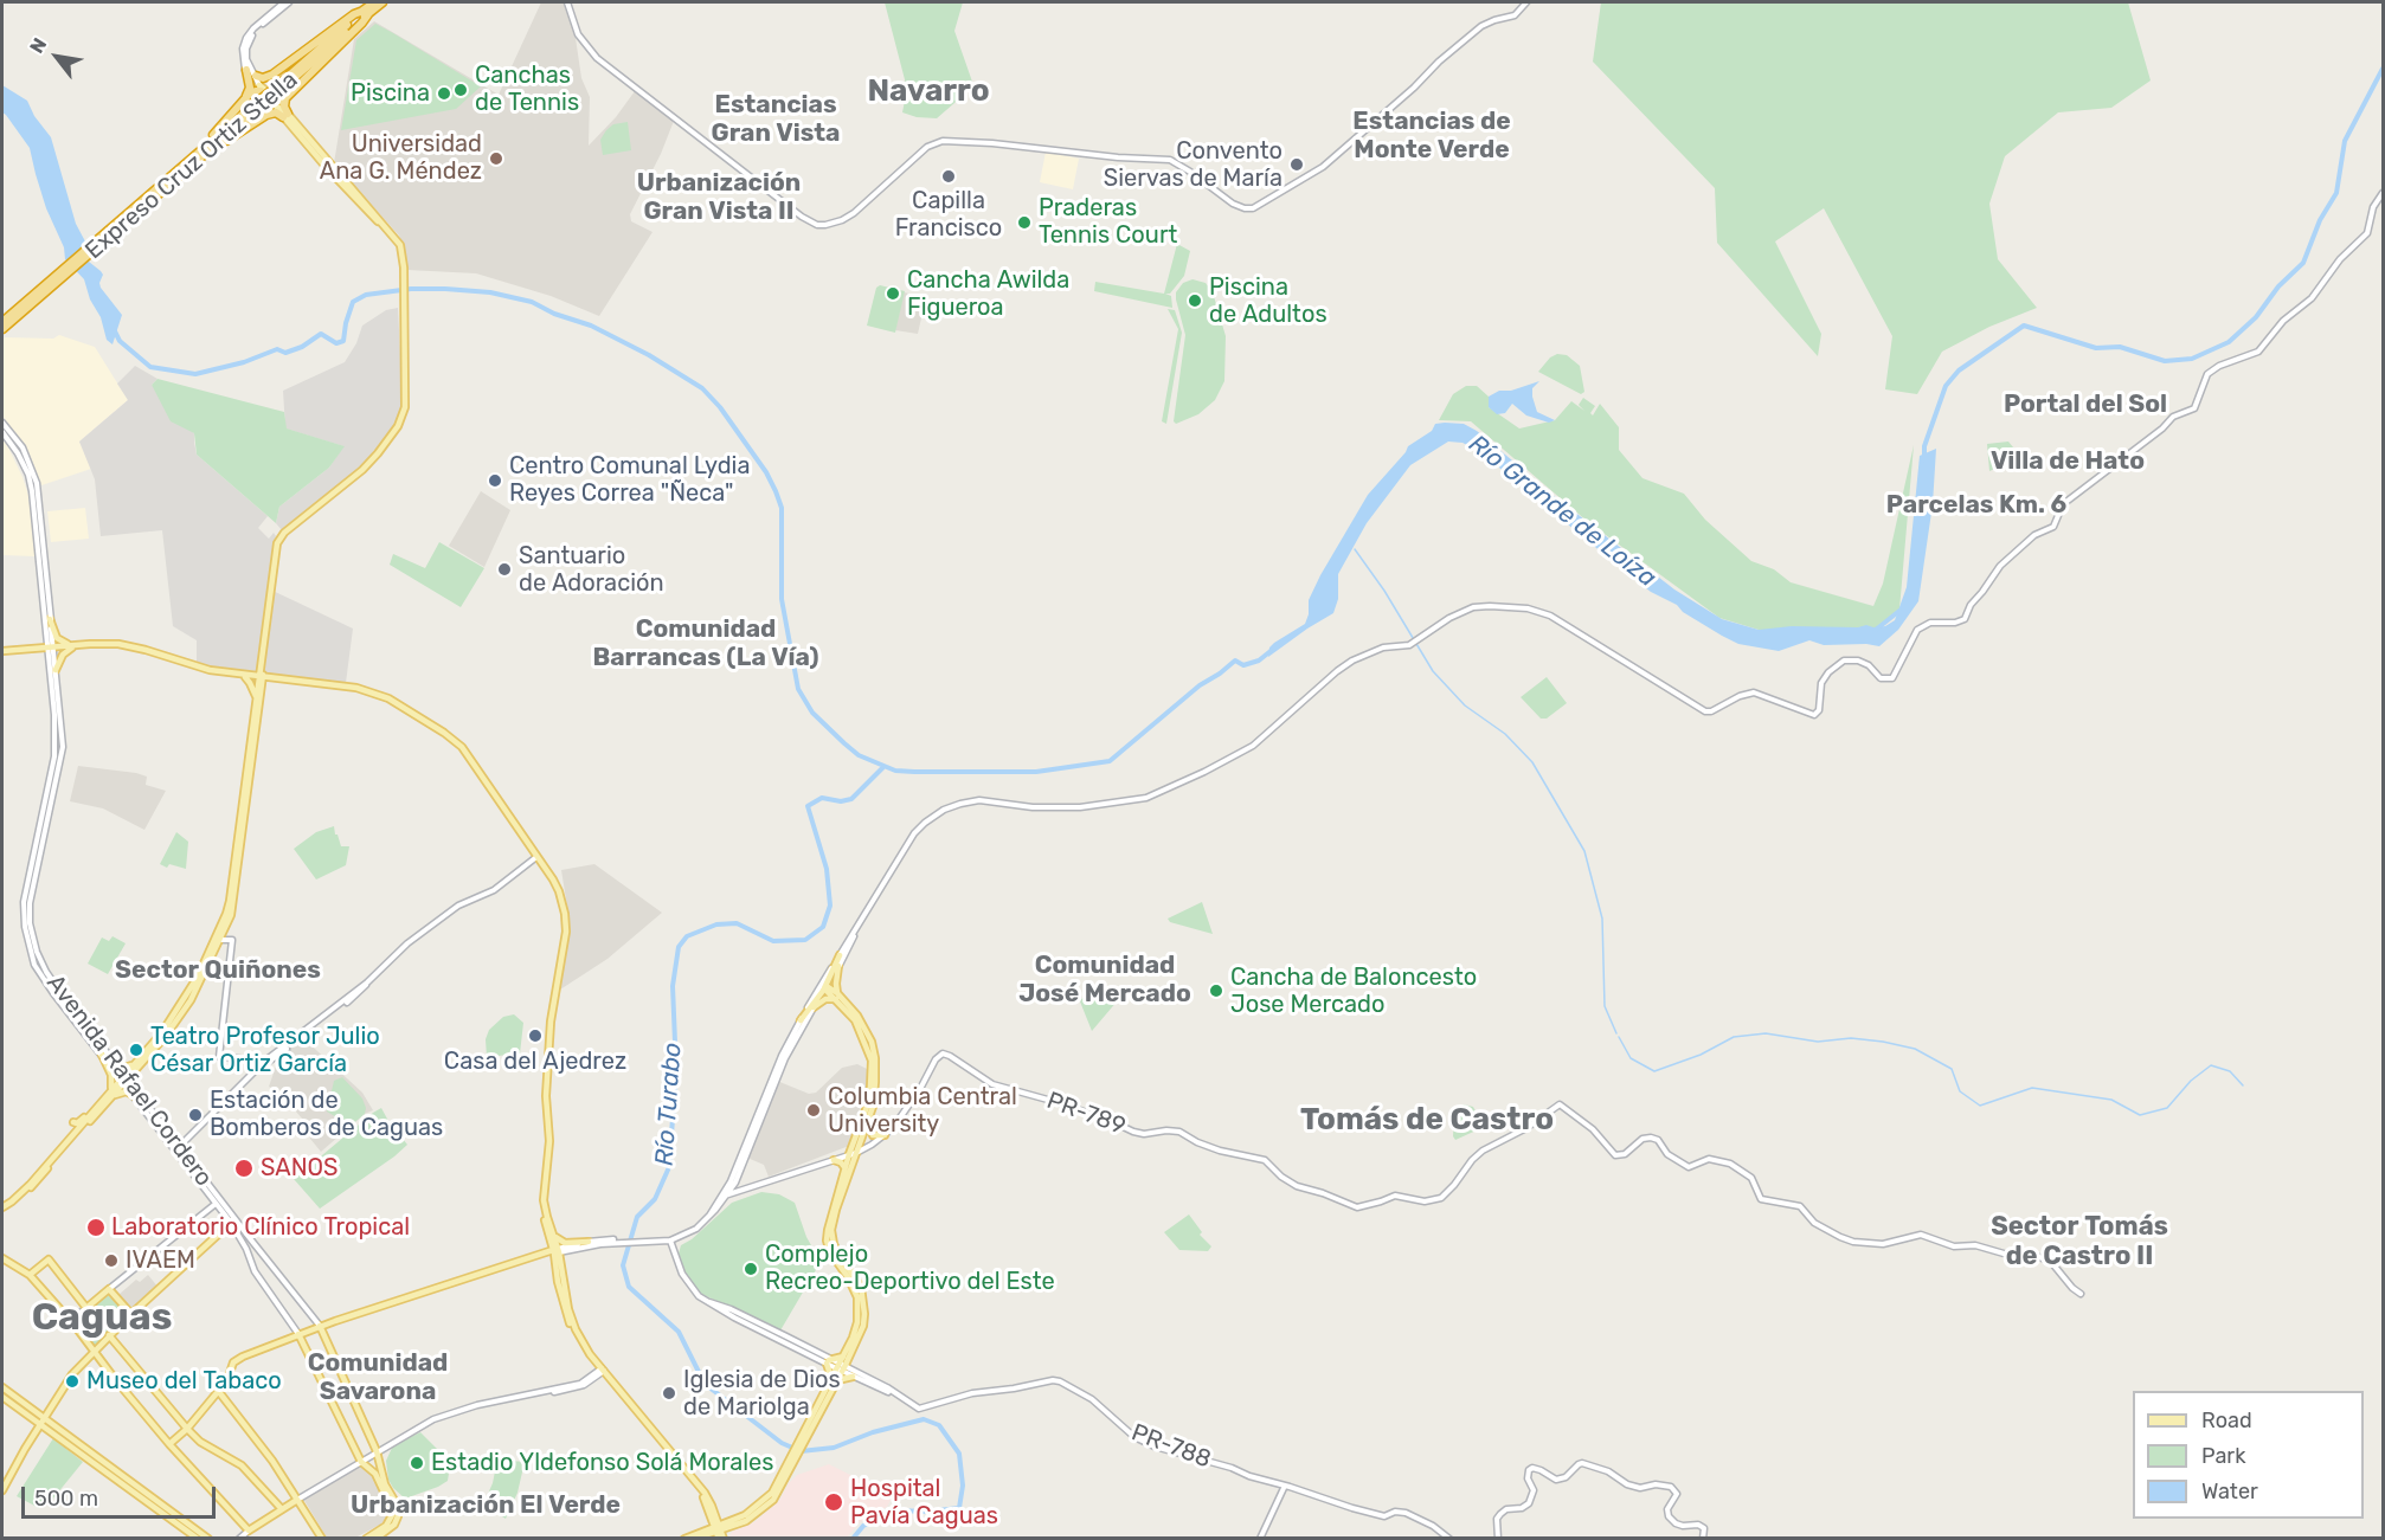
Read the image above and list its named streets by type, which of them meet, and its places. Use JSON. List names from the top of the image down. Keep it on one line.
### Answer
{"streets":{"highway":["Expreso Cruz Ortiz Stella"],"main road":["Avenida Rafael Cordero"],"street":["PR-789","PR-788"]},"districts":["Navarro","Estancias Gran Vista","Estancias de Monte Verde","Urbanización Gran Vista II","Portal del Sol","Villa de Hato","Parcelas Km. 6","Comunidad Barrancas (La Vía)","Comunidad José Mercado","Sector Quiñones","Tomás de Castro","Sector Tomás de Castro II","Caguas","Comunidad Savarona","Urbanización El Verde"],"water":["Río Grande de Loíza","Río Turabo"],"places":["Canchas de Tennis","Piscina","Universidad Ana G. Méndez","Convento Siervas de María","Capilla Francisco","Praderas Tennis Court","Cancha Awilda Figueroa","Piscina de Adultos","Centro Comunal Lydia Reyes Correa \"Ñeca\"","Santuario de Adoración","Cancha de Baloncesto Jose Mercado","Casa del Ajedrez","Teatro Profesor Julio César Ortiz García","Columbia Central University","Estación de Bomberos de Caguas","SANOS","Laboratorio Clínico Tropical","IVAEM","Complejo Recreo-Deportivo del Este","Museo del Tabaco","Iglesia de Dios de Mariolga","Estadio Yldefonso Solá Morales","Hospital Pavía Caguas"],"legend":["Road","Park","Water"],"scale_bar":"500 m","north":"top left"}
